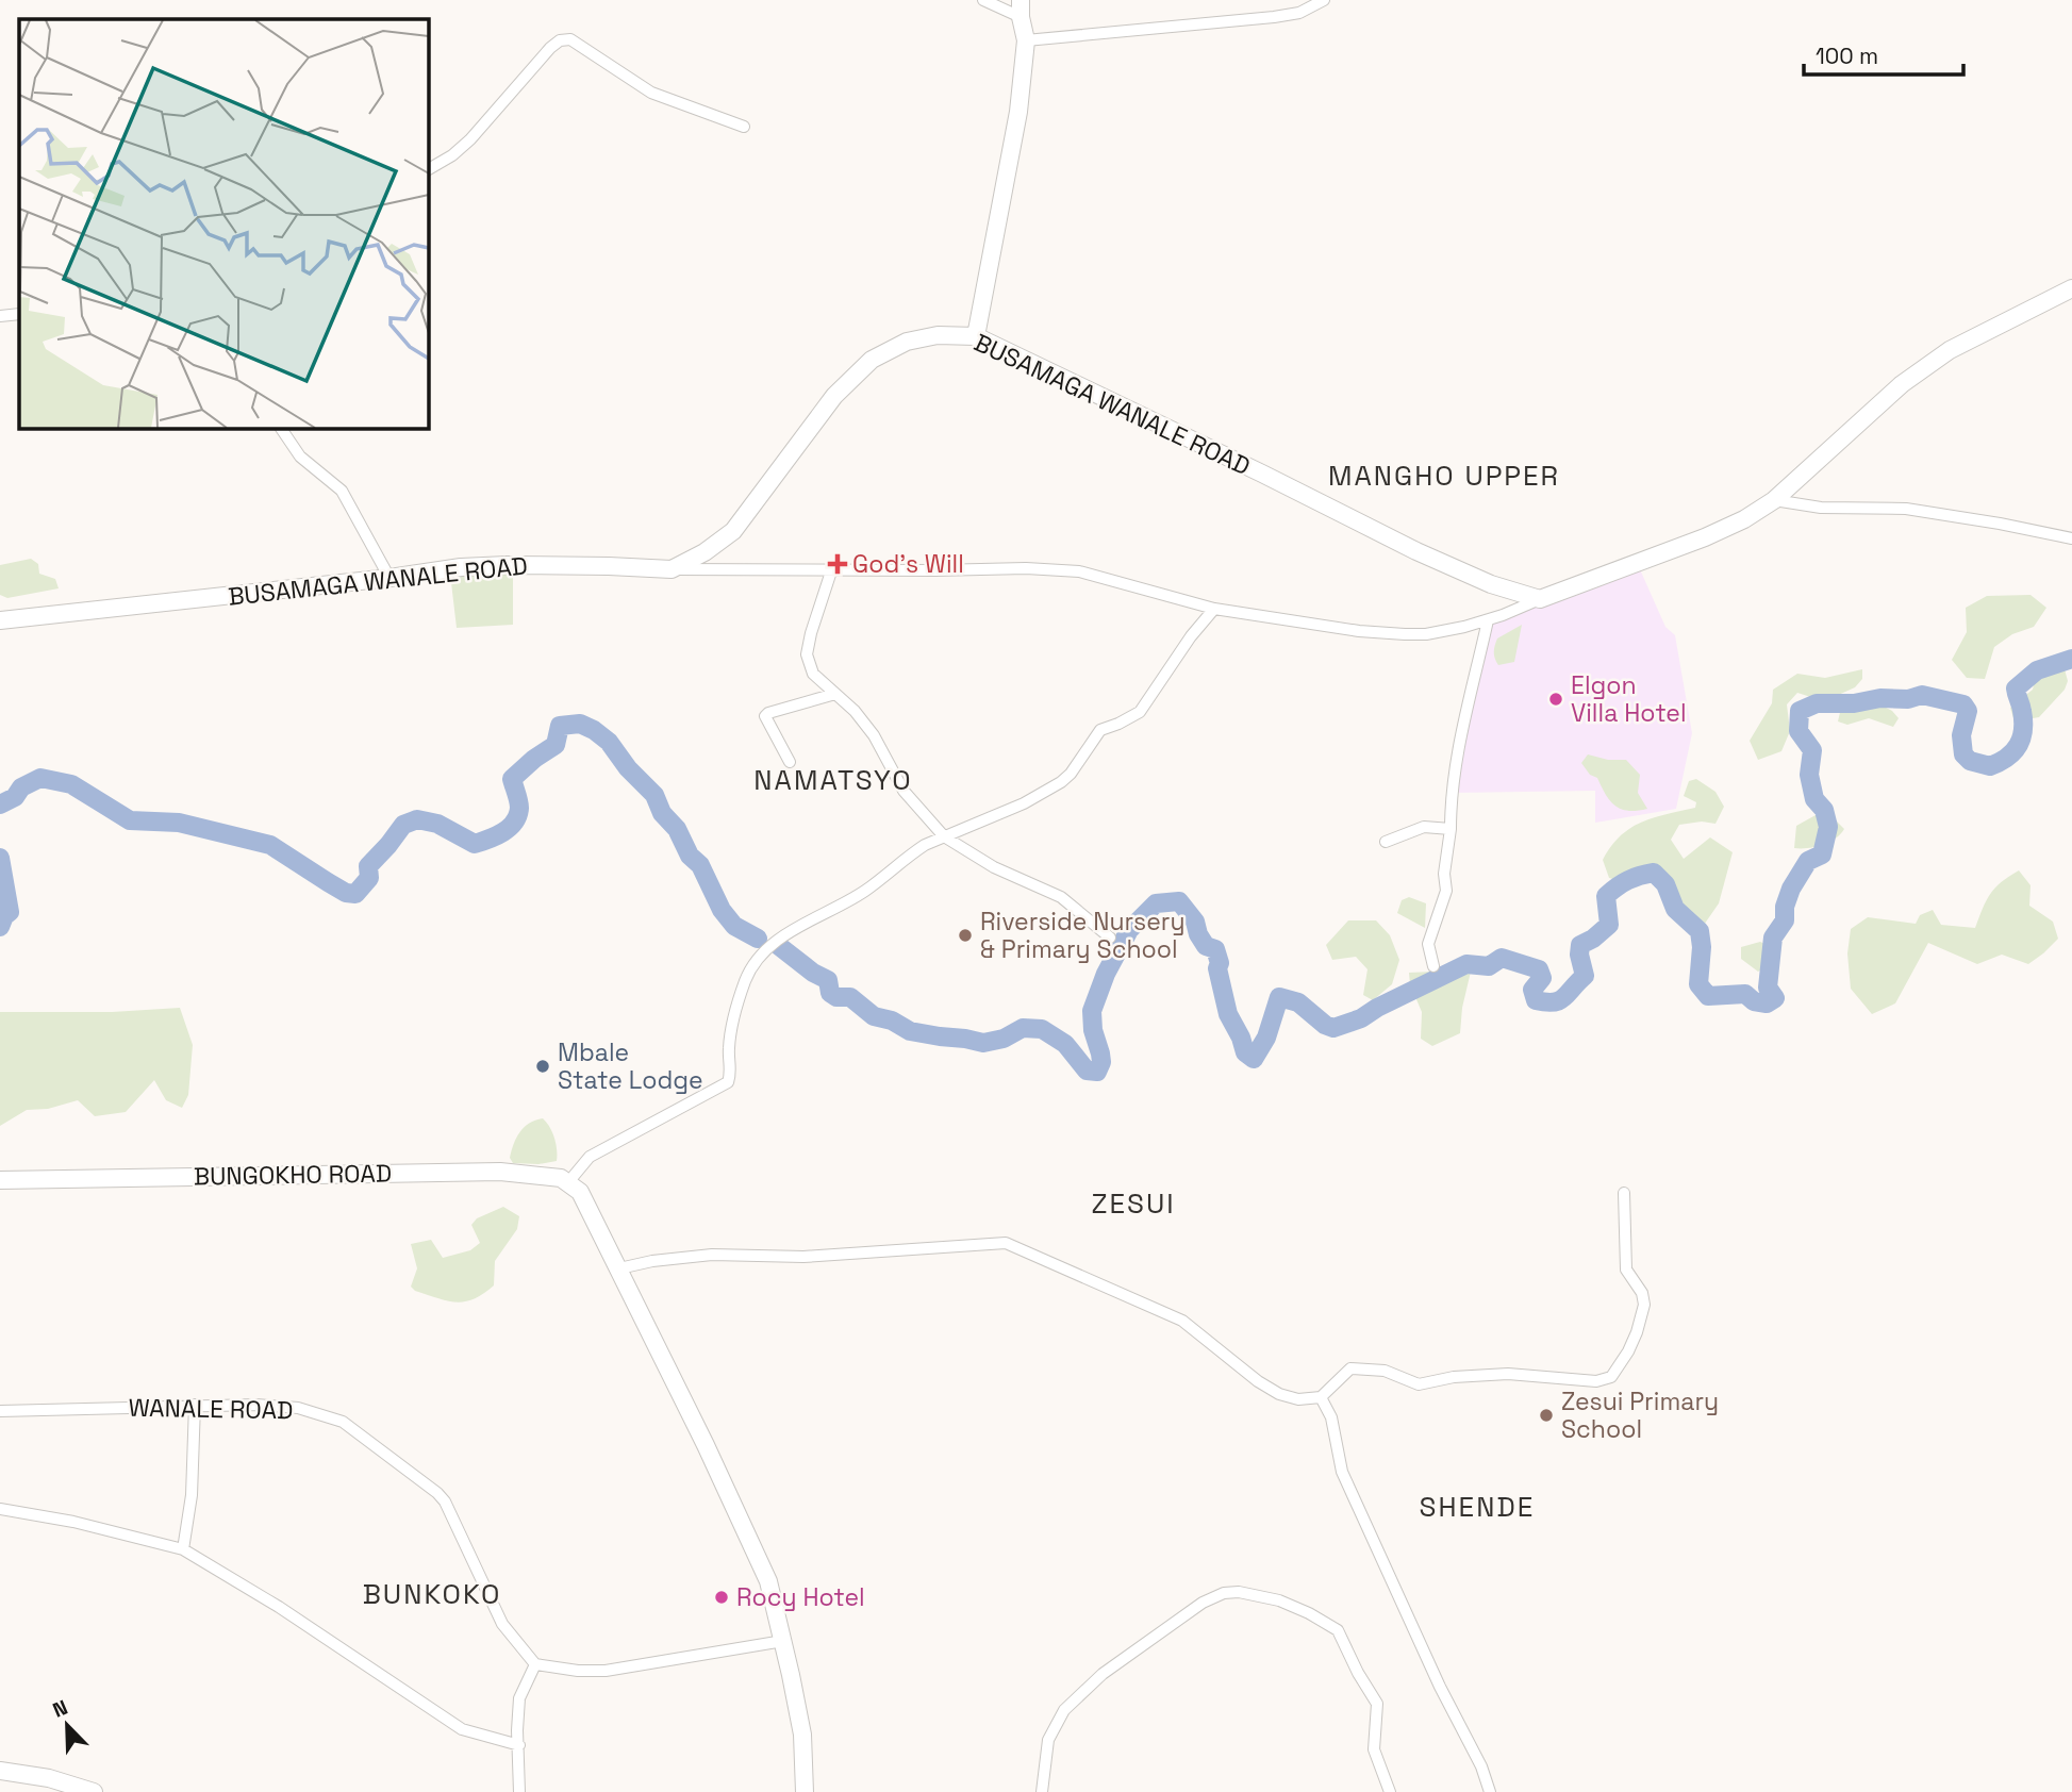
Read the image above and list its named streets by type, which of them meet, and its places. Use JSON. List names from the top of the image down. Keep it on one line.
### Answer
{"streets":{"street":["BUSAMAGA WANALE ROAD","BUNGOKHO ROAD","WANALE ROAD"]},"districts":["MANGHO UPPER","NAMATSYO","ZESUI","SHENDE","BUNKOKO"],"places":{"health":["God's Will"],"other":["Elgon Villa Hotel","Riverside Nursery & Primary School","Mbale State Lodge","Zesui Primary School","Rocy Hotel"]},"scale_bar":"100 m","north":"top left"}
